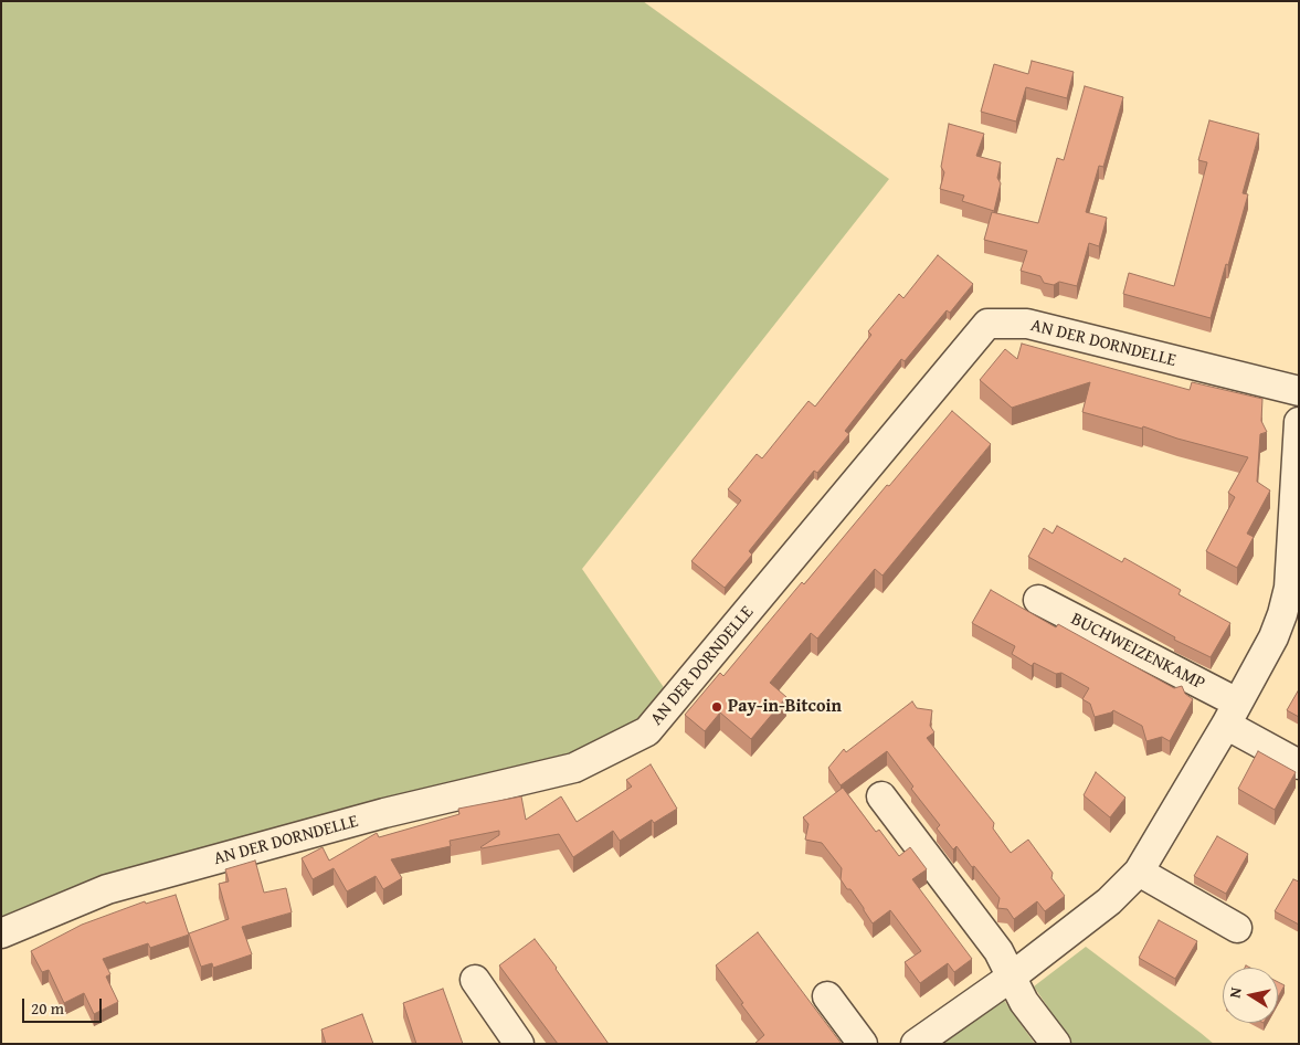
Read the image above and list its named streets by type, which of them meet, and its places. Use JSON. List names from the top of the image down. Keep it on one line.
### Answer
{"streets":{"street":["AN DER DORNDELLE","BUCHWEIZENKAMP"]},"places":["Pay-in-Bitcoin"],"scale_bar":"20 m","north":"left"}
